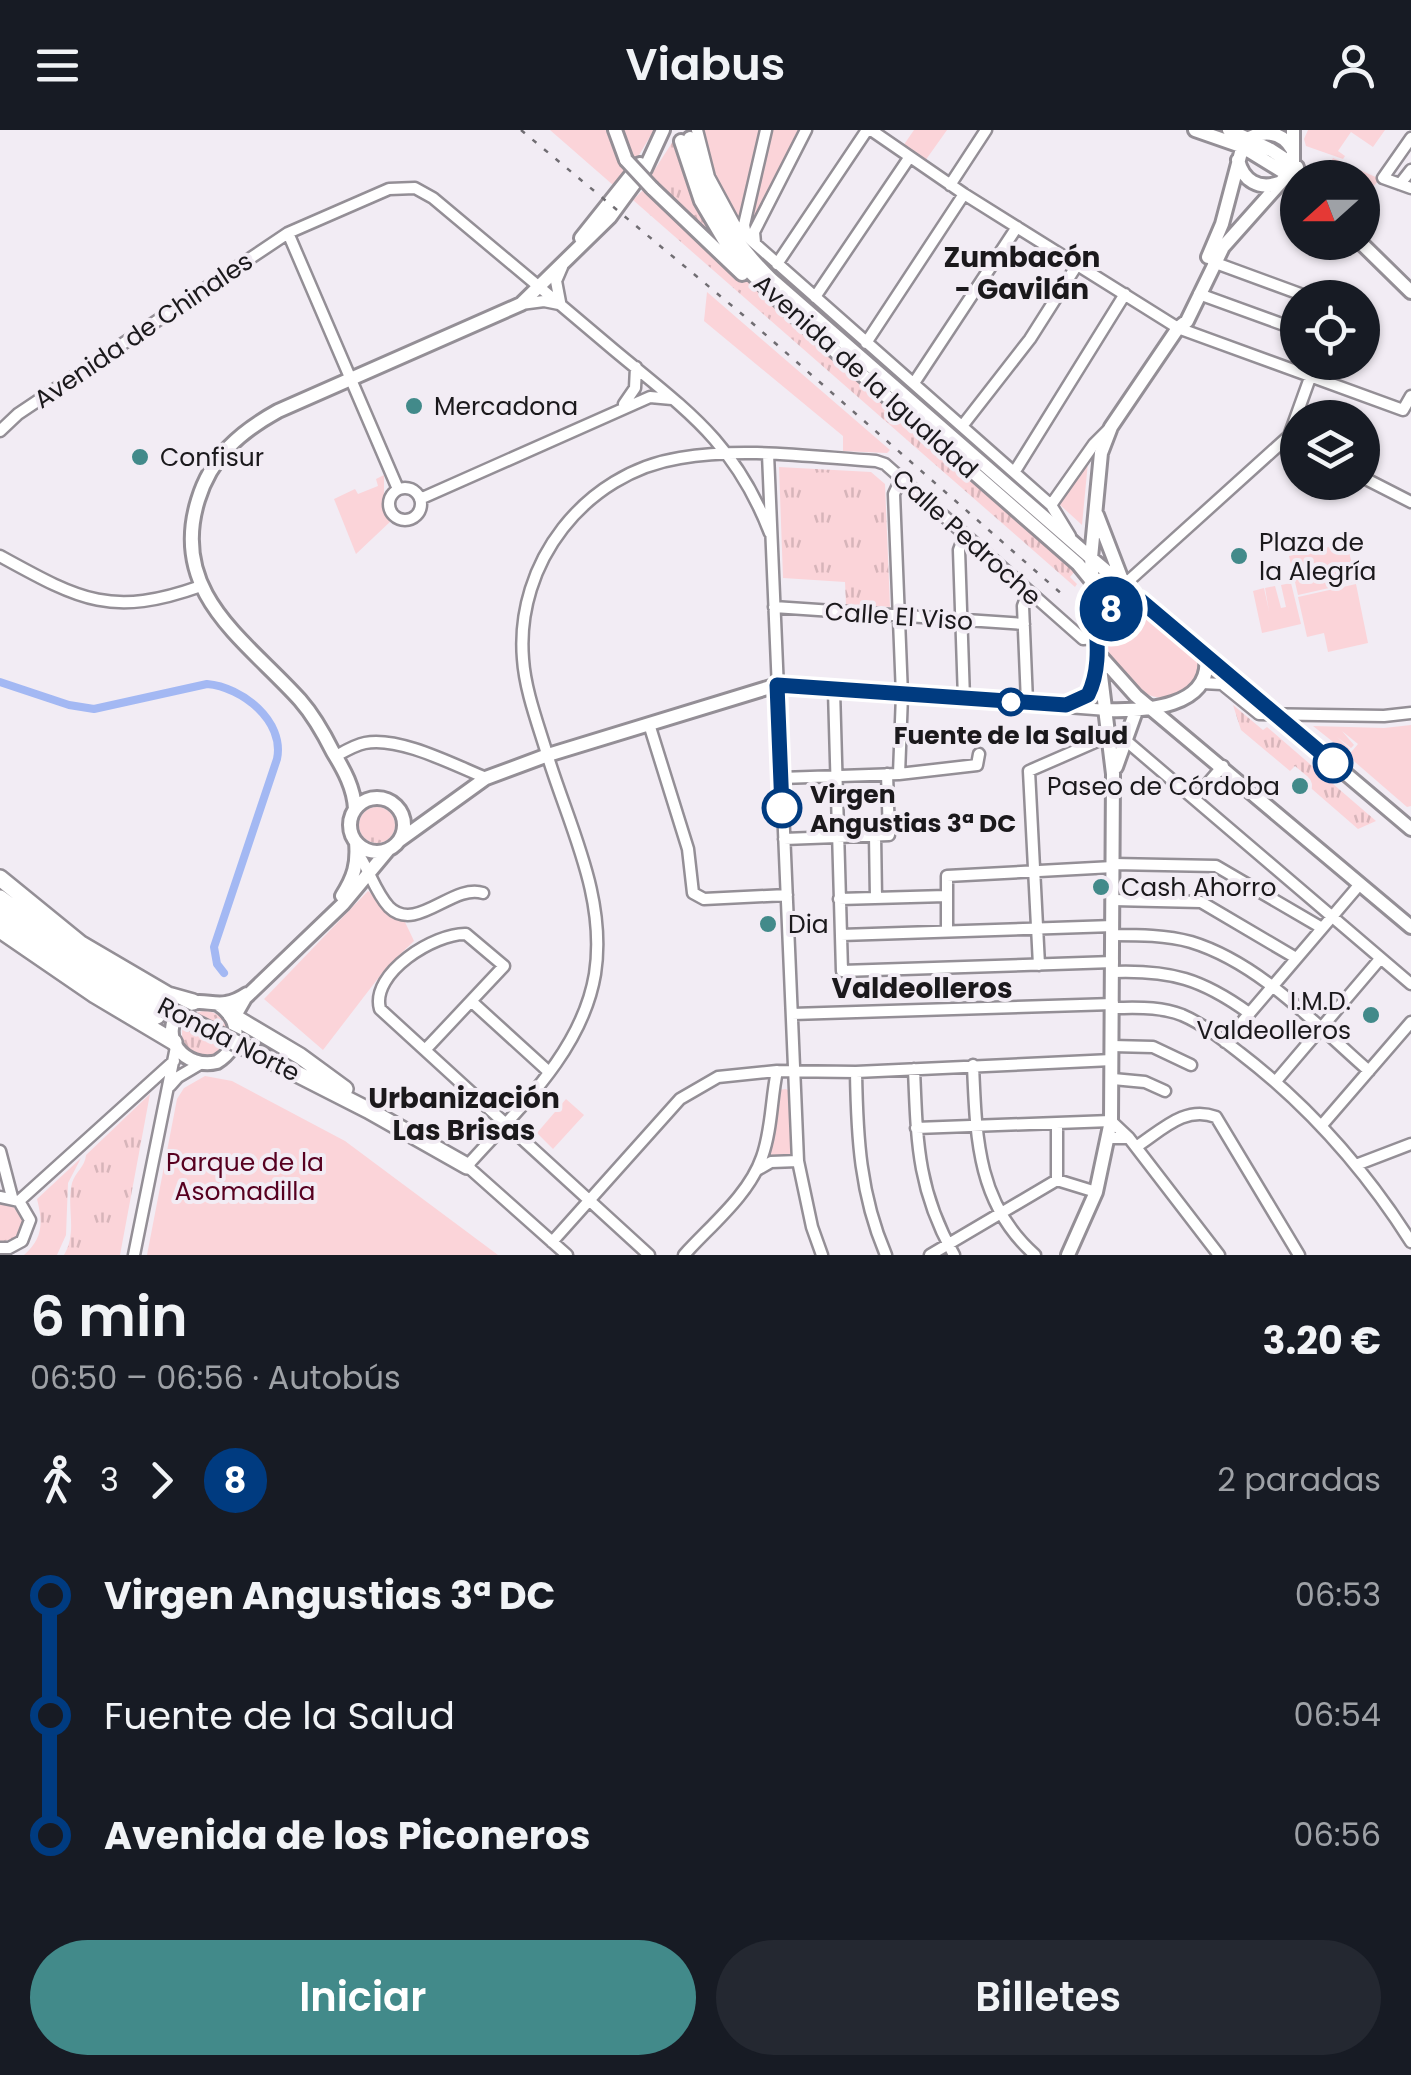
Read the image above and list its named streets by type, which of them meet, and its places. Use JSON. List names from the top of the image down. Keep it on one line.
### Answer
{"streets":{"highway":["Ronda Norte"],"main road":["Avenida de la Igualdad"],"street":["Avenida de Chinales","Calle Pedroche","Calle El Viso"]},"crossings":[["Avenida de Chinales","Calle Pedroche"],["Avenida de Chinales","Calle El Viso"],["Avenida de la Igualdad","Calle Pedroche"],["Calle Pedroche","Calle El Viso"]],"districts":["Zumbacón - Gavilán","Valdeolleros","Urbanización Las Brisas"],"parks":["Parque de la Asomadilla"],"places":["Mercadona","Confisur","Plaza de la Alegría","Fuente de la Salud","Paseo de Córdoba","Virgen Angustias 3ª DC","Cash Ahorro","Dia","I.M.D. Valdeolleros"],"lines":["bus line 8"],"north":"left","page":{"header":"Viabus","on_map":"8","heading":["6 min","06:50 – 06:56 · Autobús","3.20 €"],"legs":["3","8","2 paradas"],"list":[{"name":"Virgen Angustias 3ª DC","value":"06:53"},{"name":"Fuente de la Salud","value":"06:54"},{"name":"Avenida de los Piconeros","value":"06:56"}],"buttons":["Iniciar","Billetes"]}}
